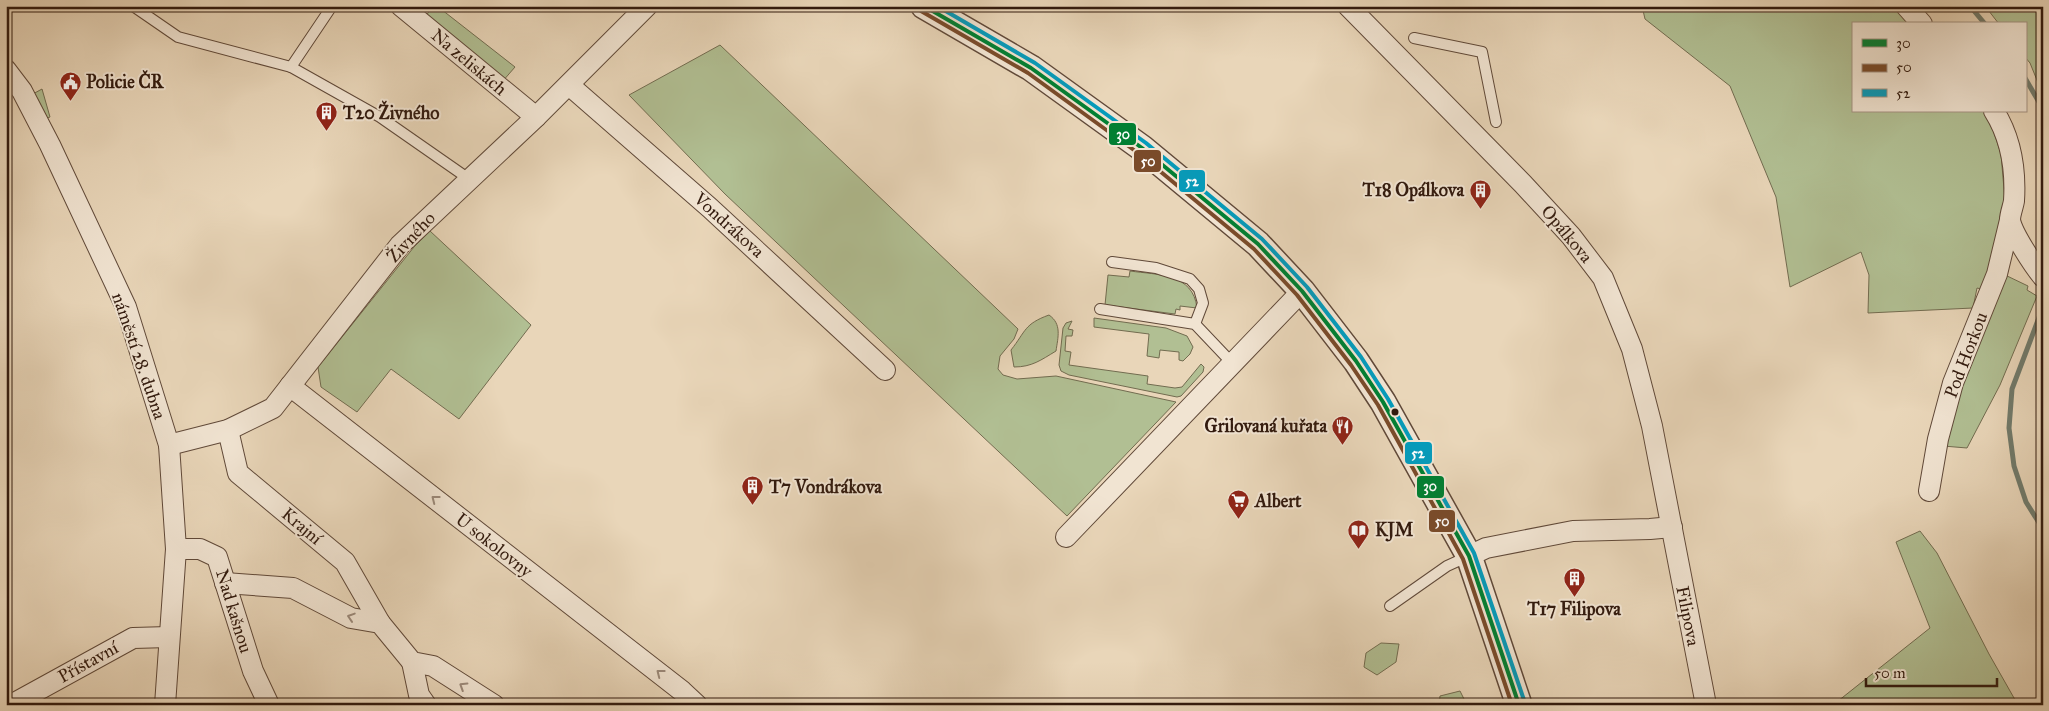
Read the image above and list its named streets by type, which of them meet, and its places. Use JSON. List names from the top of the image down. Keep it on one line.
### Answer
{"streets":{"street":["Na zeliskách","Vondrákova","Opálkova","Živného","Pod Horkou","náměstí 28. dubna","Krajní","U sokolovny","Nad kašnou","Filipova","Přístavní"]},"crossings":[["Na zeliskách","Živného"],["Vondrákova","Živného"],["Opálkova","Filipova"],["Živného","náměstí 28. dubna"],["Živného","Krajní"],["Živného","U sokolovny"],["náměstí 28. dubna","Nad kašnou"],["náměstí 28. dubna","Přístavní"]],"one_way":["U sokolovny"],"places":{"public building":["Policie ČR"],"building":["T20 Živného","T18 Opálkova","T7 Vondrákova","T17 Filipova"],"restaurant":["Grilovaná kuřata"],"supermarket":["Albert"],"library":["KJM"]},"lines":["transit line 30","transit line 52","transit line 50"],"legend":["30","50","52"],"scale_bar":"50 m"}
